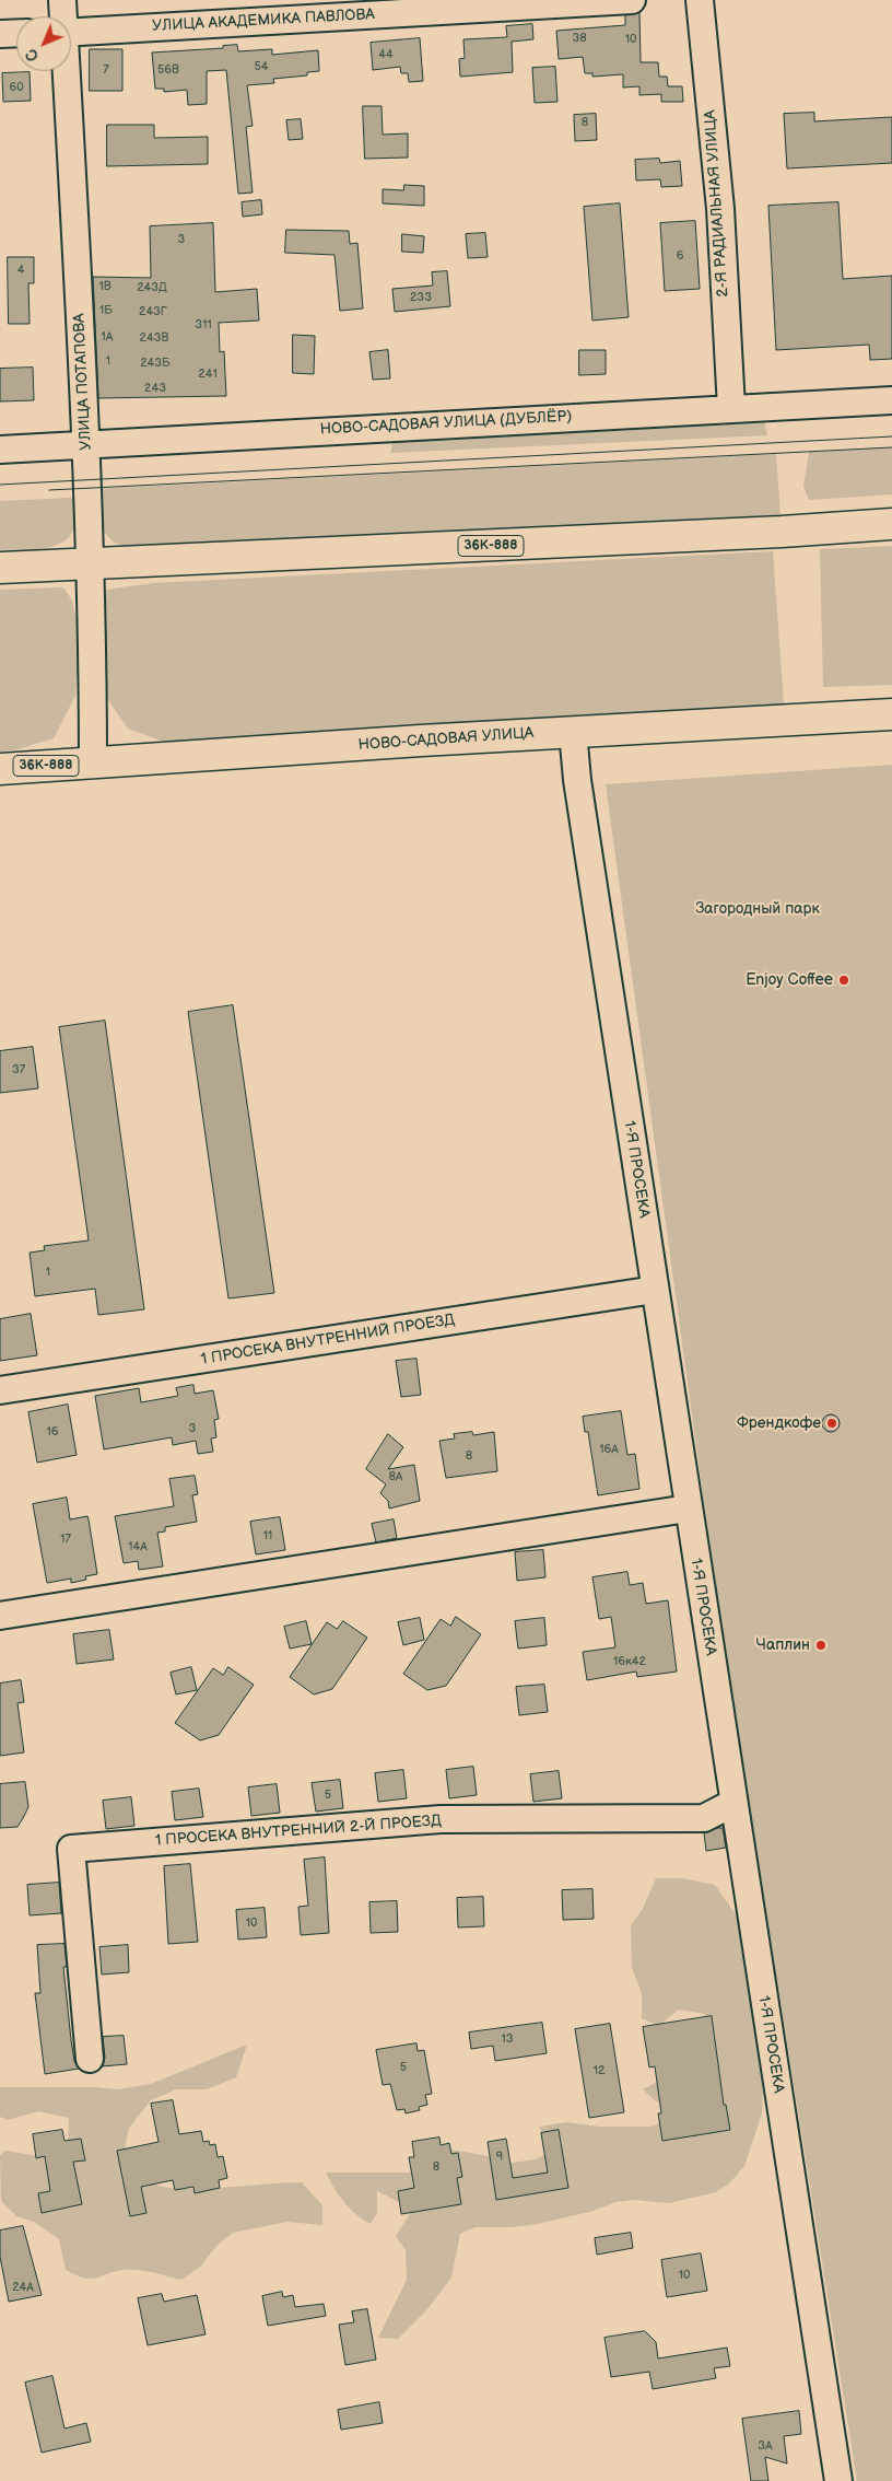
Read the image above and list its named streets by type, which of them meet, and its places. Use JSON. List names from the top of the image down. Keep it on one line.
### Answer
{"streets":{"main road":["36К-888","НОВО-САДОВАЯ УЛИЦА"],"street":["УЛИЦА АКАДЕМИКА ПАВЛОВА","2-Я РАДИАЛЬНАЯ УЛИЦА","УЛИЦА ПОТАПОВА","НОВО-САДОВАЯ УЛИЦА (ДУБЛЁР)","1-Я ПРОСЕКА","1 ПРОСЕКА ВНУТРЕННИЙ ПРОЕЗД","1 ПРОСЕКА ВНУТРЕННИЙ 2-Й ПРОЕЗД"]},"crossings":[["2-Я РАДИАЛЬНАЯ УЛИЦА","НОВО-САДОВАЯ УЛИЦА (ДУБЛЁР)"],["УЛИЦА ПОТАПОВА","НОВО-САДОВАЯ УЛИЦА (ДУБЛЁР)"],["УЛИЦА ПОТАПОВА","36К-888"],["УЛИЦА ПОТАПОВА","НОВО-САДОВАЯ УЛИЦА"],["НОВО-САДОВАЯ УЛИЦА","1-Я ПРОСЕКА"],["1-Я ПРОСЕКА","1 ПРОСЕКА ВНУТРЕННИЙ ПРОЕЗД"],["1-Я ПРОСЕКА","1 ПРОСЕКА ВНУТРЕННИЙ 2-Й ПРОЕЗД"]],"parks":["Загородный парк"],"places":["Enjoy Coffee","Френдкофе","Чаплин"],"house_numbers":["38","10","44","54","7","56В","60","8","3","6","4","1В","243Д","233","1Б","243Г","311","1А","243В","1","243Б","241","243","37","1","3","16","16А","8","8А","11","17","14А","16к42","5","10","13","5","12","9","8","10","24А","3А"],"north":"bottom left"}
